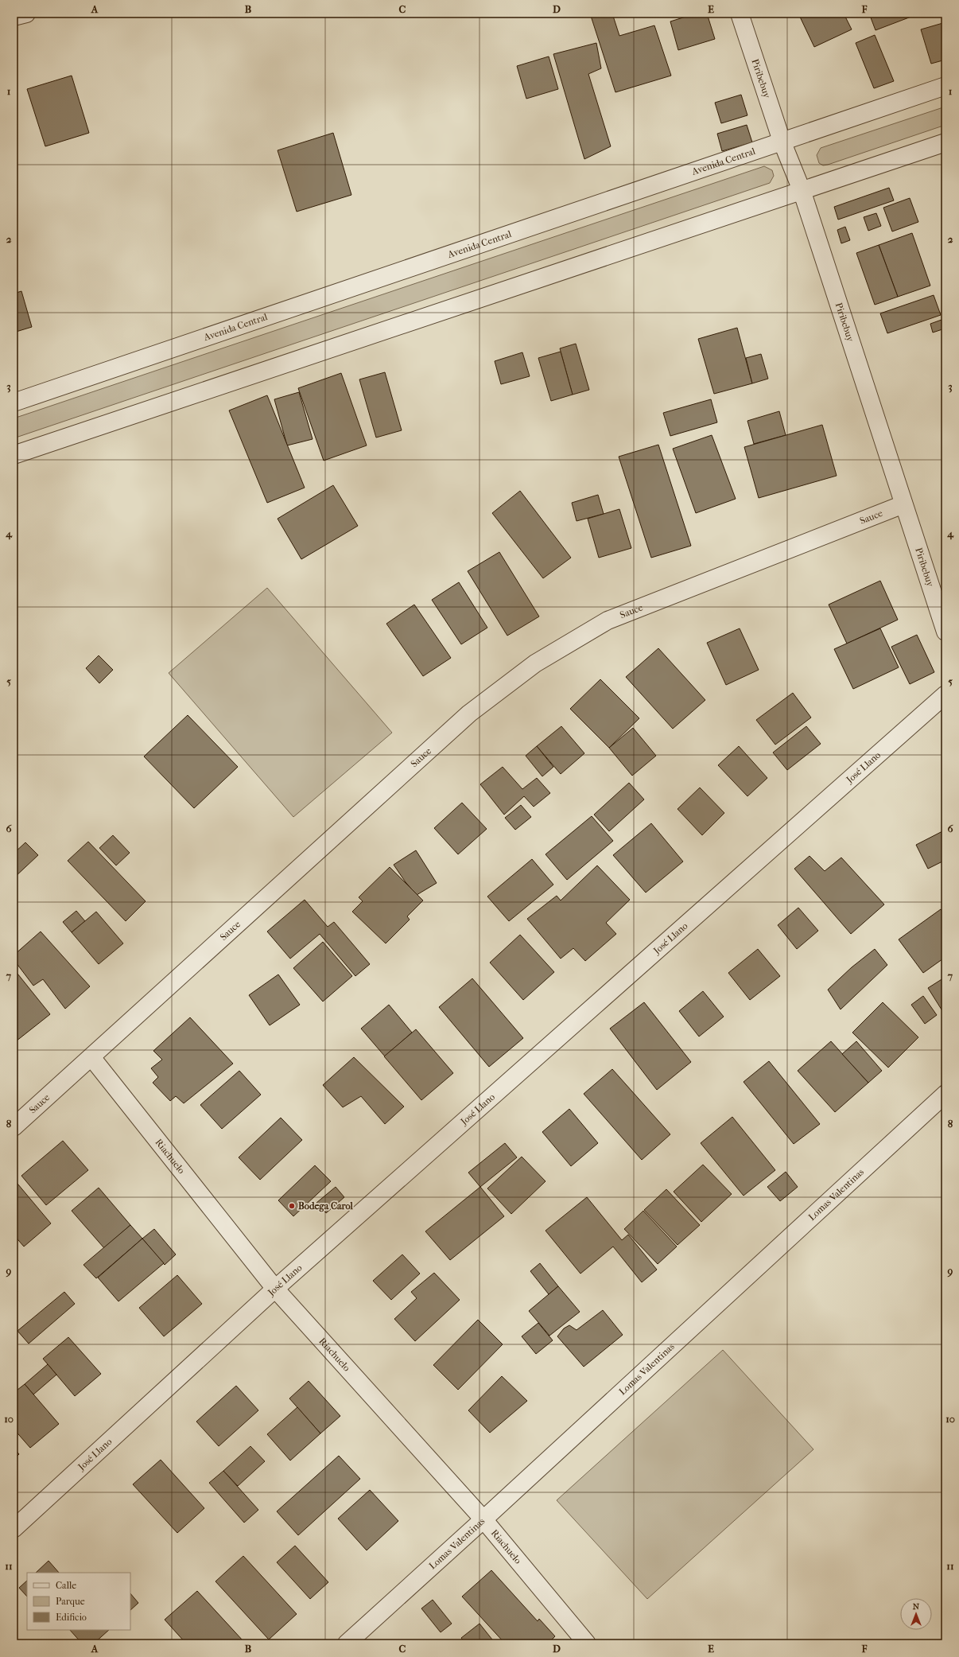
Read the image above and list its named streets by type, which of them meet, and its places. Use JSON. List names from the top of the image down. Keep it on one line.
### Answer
{"streets":{"street":["Piribebuy","Avenida Central","Sauce","José Llano","Riachuelo","Lomas Valentinas"]},"crossings":[["Piribebuy","Avenida Central"],["Piribebuy","Sauce"],["Sauce","Riachuelo"],["José Llano","Riachuelo"],["Riachuelo","Lomas Valentinas"]],"places":["Bodega Carol"],"legend":["Calle","Parque","Edificio"],"north":"top","grid":{"columns":["A","B","C","D","E","F"],"rows":["1","2","3","4","5","6","7","8","9","10","11"]}}
